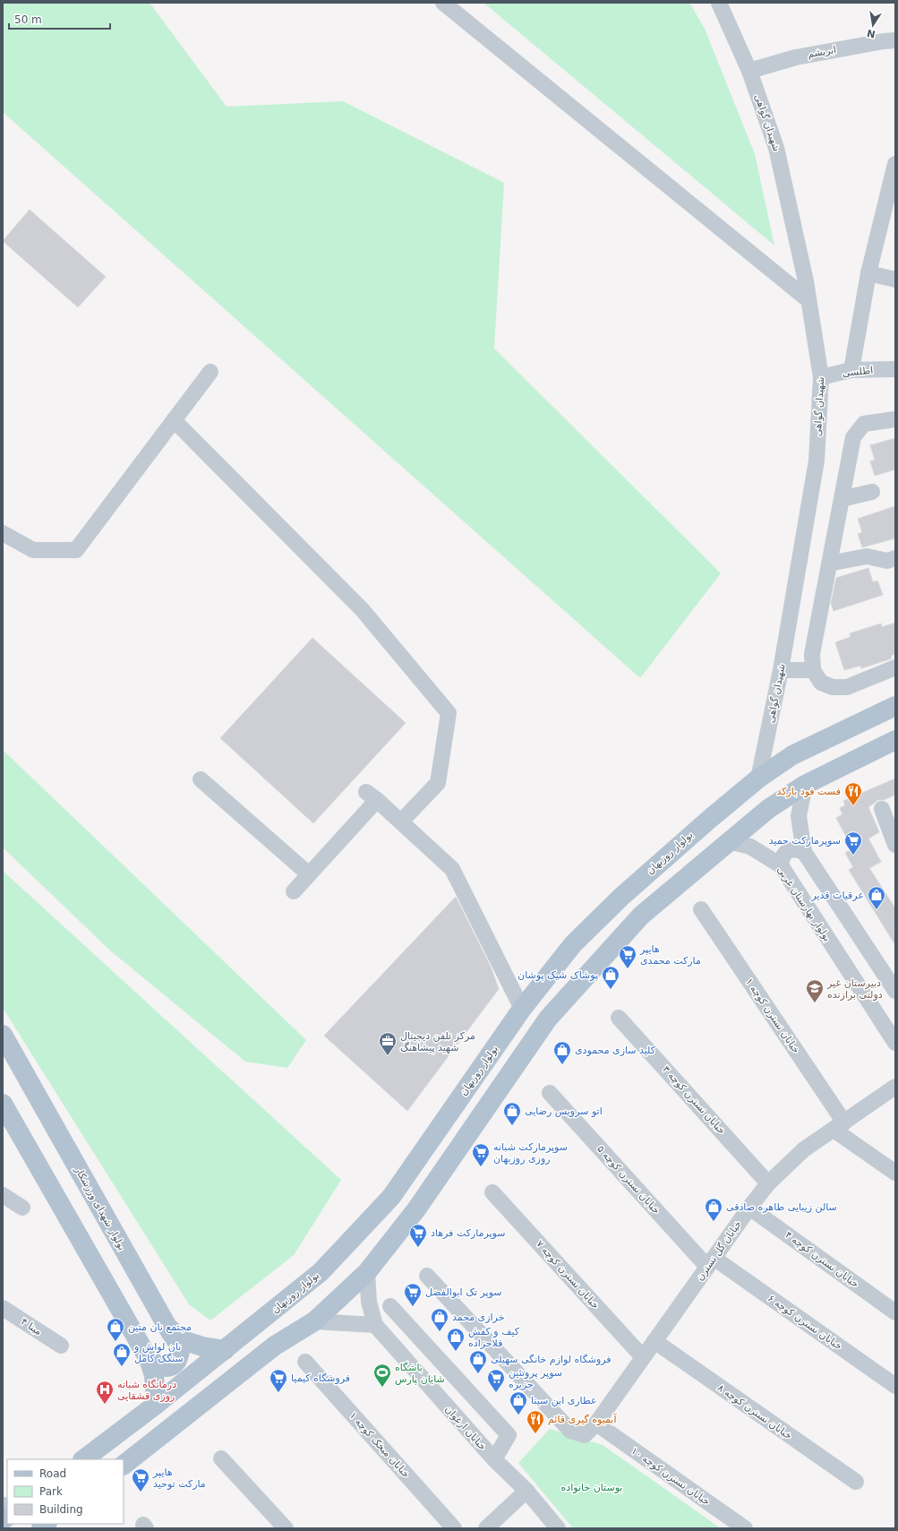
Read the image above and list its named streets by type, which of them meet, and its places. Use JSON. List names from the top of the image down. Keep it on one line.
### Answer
{"streets":{"main road":["بولوار روزبهان","بولوار شهدای ورزشکار"],"street":["ابریشم","شهیدان گواهی","اطلسی","بولوار بهارستان غربی","خیابان نسترن کوچه ۱","خیابان نسترن کوچه ۳","خیابان نسترن کوچه ۵","خیابان گل نسترن","خیابان نسترن کوچه ۴","خیابان نسترن کوچه ۷","خیابان نسترن کوچه ۶","مینا ۴","خیابان نسترن کوچه ۸","خیابان ارغوان","خیابان میخک کوچه ۱","خیابان نسترن کوچه ۱۰"]},"crossings":[["ابریشم","شهیدان گواهی"],["شهیدان گواهی","اطلسی"],["شهیدان گواهی","بولوار روزبهان"],["بولوار روزبهان","بولوار شهدای ورزشکار"],["خیابان نسترن کوچه ۱","خیابان گل نسترن"],["خیابان نسترن کوچه ۳","خیابان گل نسترن"],["خیابان نسترن کوچه ۵","خیابان گل نسترن"],["خیابان نسترن کوچه ۵","خیابان نسترن کوچه ۶"],["خیابان گل نسترن","خیابان نسترن کوچه ۴"],["خیابان گل نسترن","خیابان نسترن کوچه ۷"],["خیابان گل نسترن","خیابان نسترن کوچه ۶"],["خیابان گل نسترن","خیابان نسترن کوچه ۸"],["خیابان گل نسترن","خیابان نسترن کوچه ۱۰"]],"parks":["بوستان خانواده"],"places":{"restaurant":["فست فود بارکد","آبمیوه گیری قائم"],"supermarket":["سوپرمارکت حمید","هایپر مارکت محمدی","سوپرمارکت شبانه روزی روزبهان","سوپرمارکت فرهاد","سوپر تک ابوالفضل","فروشگاه کیمیا","سوپر پروتئین جزیره","هایپر مارکت توحید"],"shop":["عرقیات قدیر","پوشاک شیک پوشان","کلید سازی محمودی","اتو سرویس رضایی","سالن زیبایی طاهره صادقی","خرازی محمد","مجتمع نان متین","کیف و کفش فلاحزاده","نان لواش و سنگک کامل","فروشگاه لوازم خانگی سهیلی","عطاری ابن سینا"],"school or university":["دبیرستان غیر دولتی برازنده"],"office":["مرکز تلفن دیجیتال شهید پیشاهنگ"],"sports":["باشگاه شایان پارس"],"hospital":["درمانگاه شبانه روزی قشقایی"]},"legend":["Road","Park","Building"],"scale_bar":"50 m","north":"bottom"}
